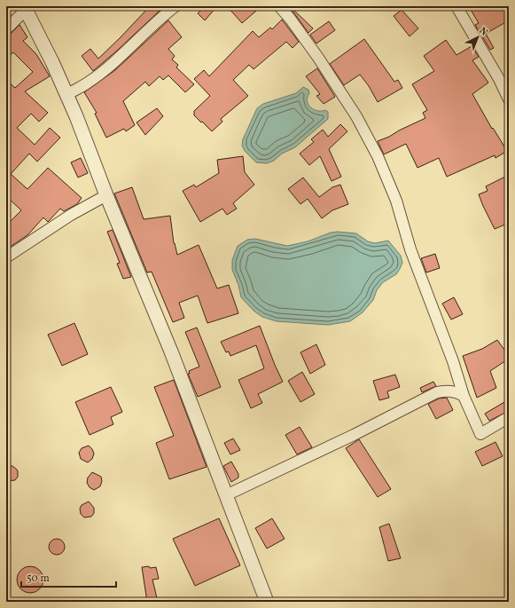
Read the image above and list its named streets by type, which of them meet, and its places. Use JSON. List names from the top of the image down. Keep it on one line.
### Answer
{"scale_bar":"50 m","north":"top right"}
